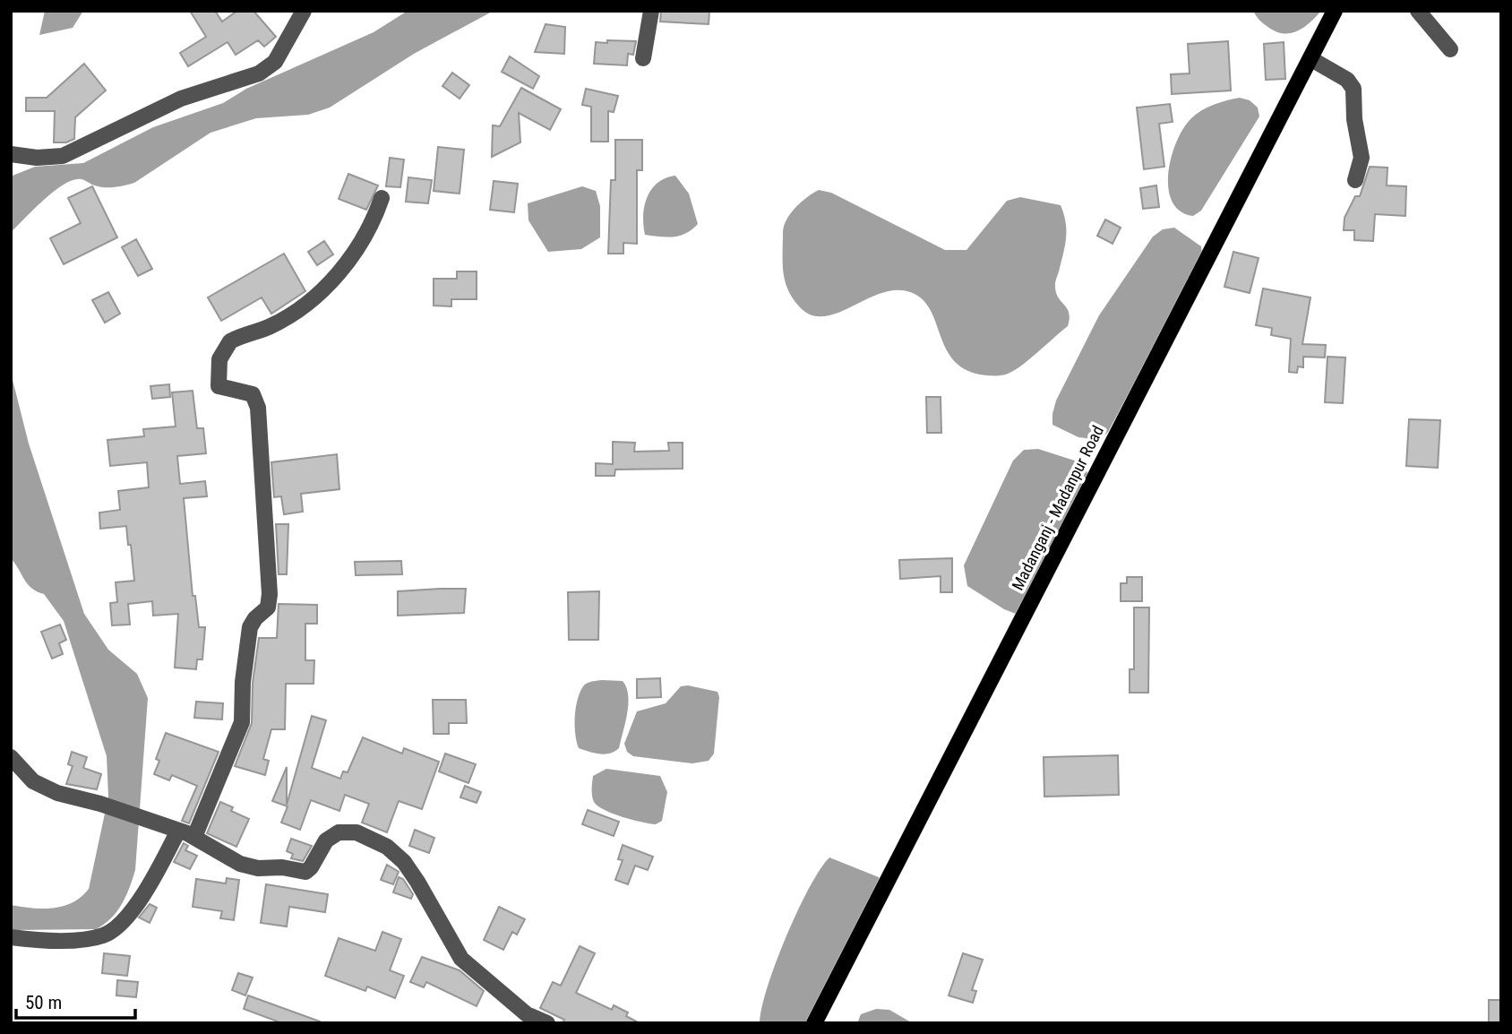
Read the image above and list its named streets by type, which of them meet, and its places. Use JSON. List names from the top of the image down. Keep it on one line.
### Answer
{"streets":{"main road":["Madanganj - Madanpur Road"]},"scale_bar":"50 m"}
